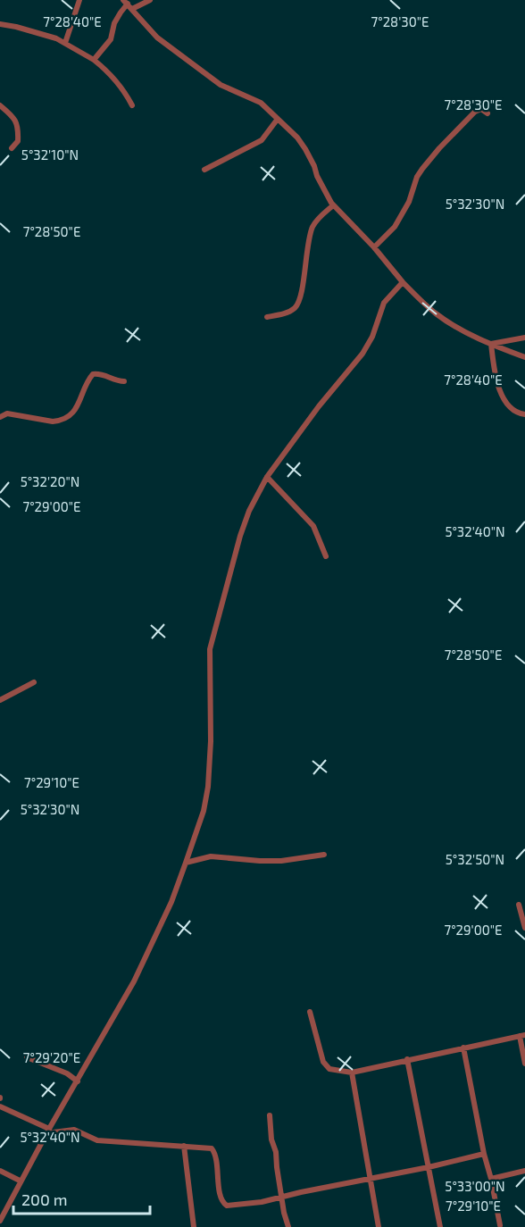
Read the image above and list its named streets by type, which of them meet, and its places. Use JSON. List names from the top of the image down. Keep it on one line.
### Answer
{"scale_bar":"200 m","coordinates":["7°28'30\"E","7°28'40\"E","5°32'10\"N","5°32'30\"N","7°28'50\"E","5°32'20\"N","7°29'00\"E","5°32'40\"N","7°29'10\"E","5°32'50\"N","7°29'20\"E","5°33'00\"N"]}
